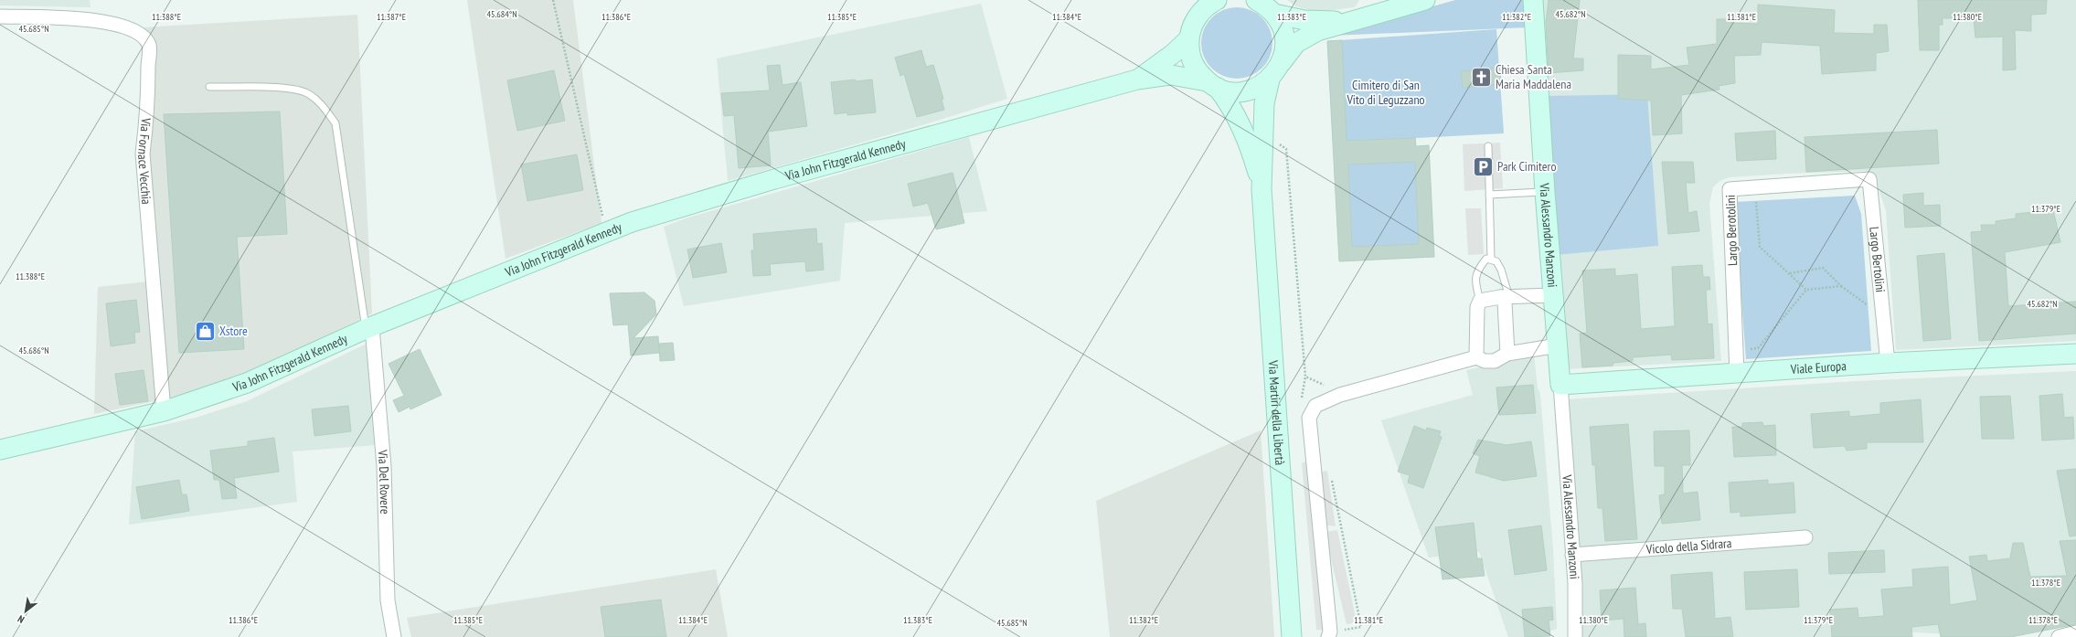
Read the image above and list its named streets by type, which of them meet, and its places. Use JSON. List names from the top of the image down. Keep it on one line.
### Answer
{"streets":{"main road":["Via John Fitzgerald Kennedy","Via Alessandro Manzoni","Viale Europa","Via Martiri della Libertà"],"street":["Via Fornace Vecchia","Largo Berotolini","Largo Bertolini","Via Del Rovere","Vicolo della Sidrara"]},"crossings":[["Via John Fitzgerald Kennedy","Via Fornace Vecchia"],["Via John Fitzgerald Kennedy","Via Martiri della Libertà"],["Via John Fitzgerald Kennedy","Via Del Rovere"],["Largo Berotolini","Largo Bertolini"],["Largo Berotolini","Viale Europa"],["Via Alessandro Manzoni","Viale Europa"],["Via Alessandro Manzoni","Vicolo della Sidrara"]],"parks":["Cimitero di San Vito di Leguzzano"],"places":{"church":["Chiesa Santa Maria Maddalena"],"parking":["Park Cimitero"],"shop":["Xstore"]},"north":"bottom left","coordinates":["45.684°N","45.682°N","11.388°E","11.387°E","11.386°E","11.385°E","11.384°E","11.383°E","11.382°E","11.381°E","11.380°E","45.685°N","11.379°E","45.686°N","11.378°E"]}
